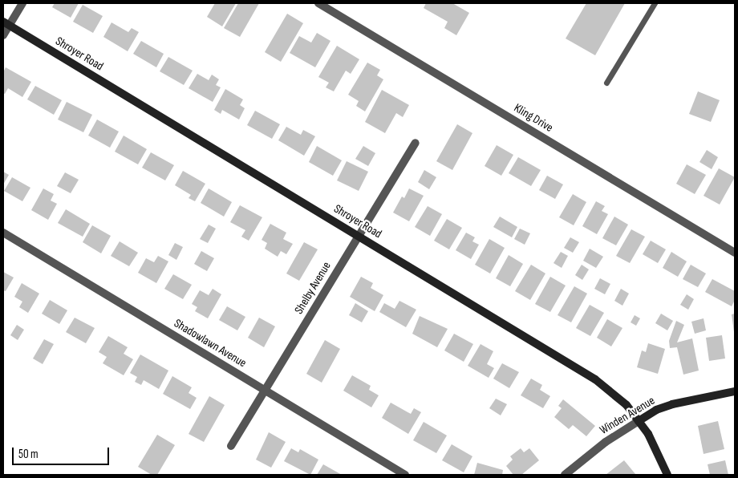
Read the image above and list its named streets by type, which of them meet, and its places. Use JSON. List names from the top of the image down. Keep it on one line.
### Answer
{"streets":{"main road":["Shroyer Road","Winden Avenue"],"street":["Kling Drive","Shelby Avenue","Shadowlawn Avenue"]},"crossings":[["Shroyer Road","Shelby Avenue"],["Shroyer Road","Winden Avenue"],["Shelby Avenue","Shadowlawn Avenue"]],"scale_bar":"50 m"}
